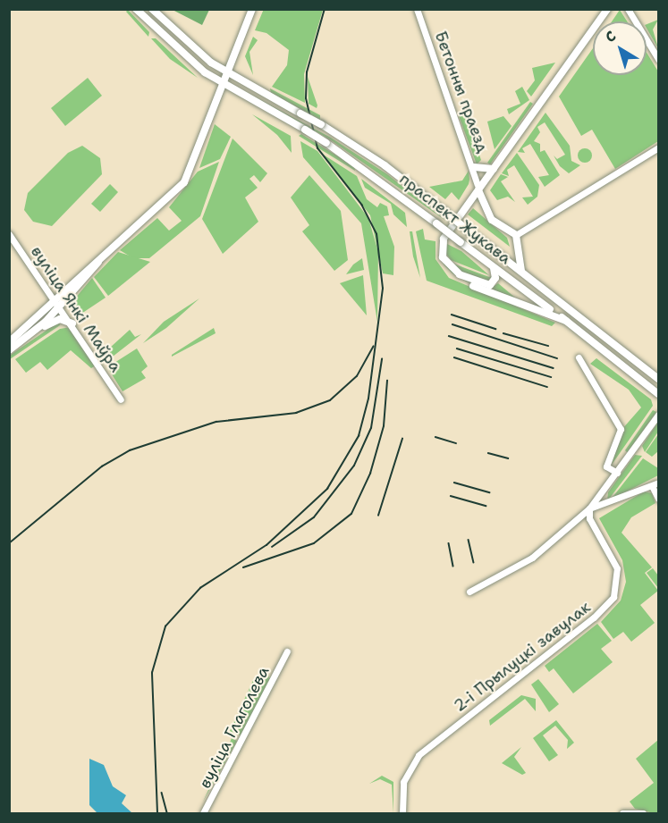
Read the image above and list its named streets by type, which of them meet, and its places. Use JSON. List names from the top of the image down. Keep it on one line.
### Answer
{"streets":{"main road":["праспект Жукава"],"street":["Бетонны праезд","вуліца Янкі Маўра","2-і Прылуцкі завулак","вуліца Глаголева"]},"north":"top left"}
